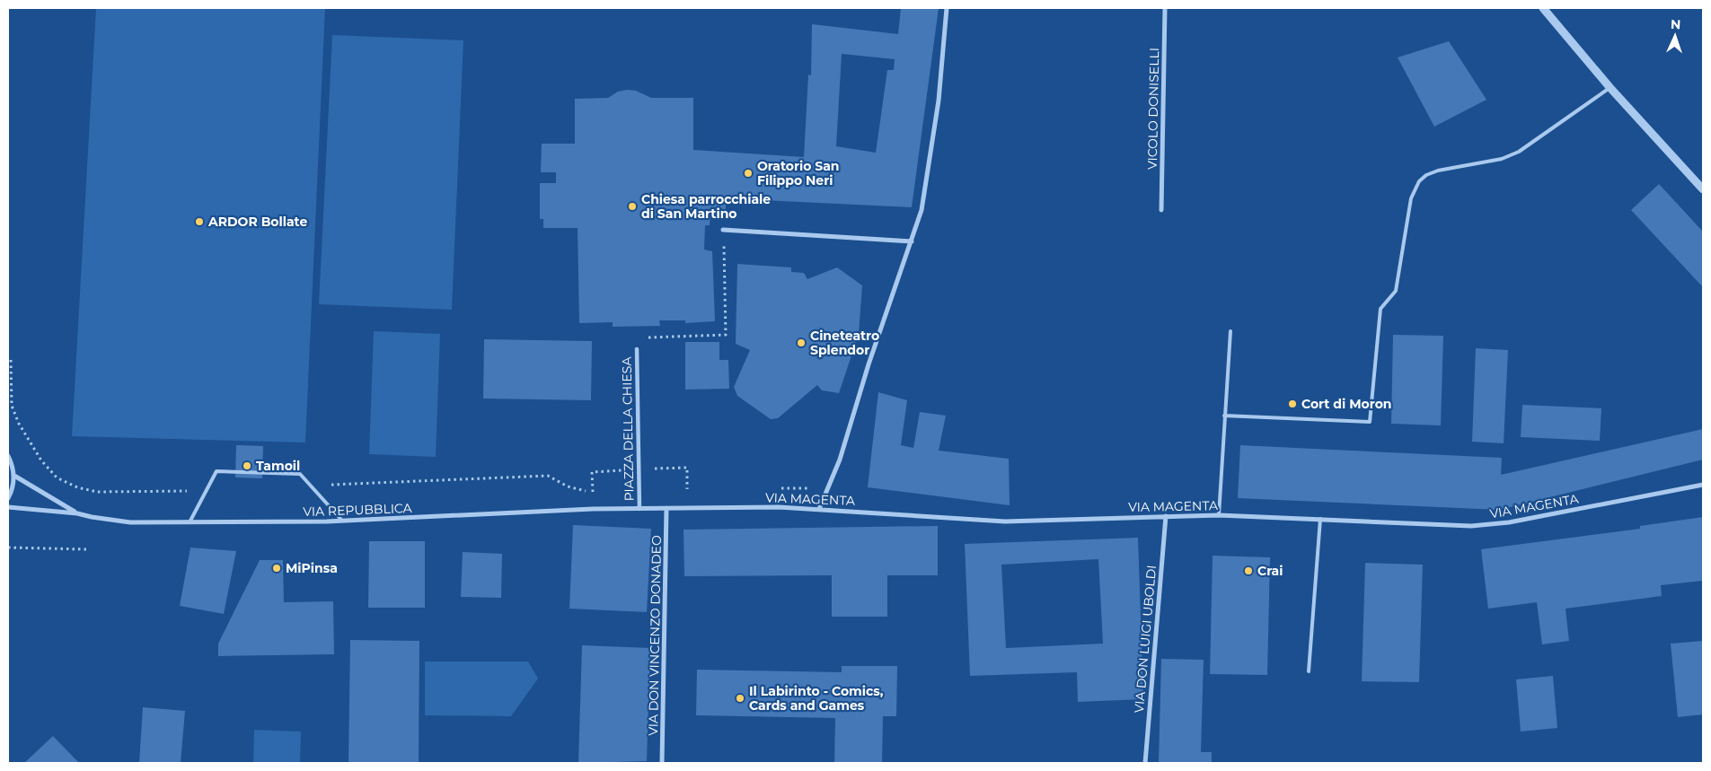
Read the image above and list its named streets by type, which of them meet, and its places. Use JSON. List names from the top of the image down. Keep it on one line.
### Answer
{"streets":{"street":["VICOLO DONISELLI","PIAZZA DELLA CHIESA","VIA MAGENTA","VIA REPUBBLICA","VIA DON VINCENZO DONADEO","VIA DON LUIGI UBOLDI"]},"crossings":[["PIAZZA DELLA CHIESA","VIA MAGENTA"],["PIAZZA DELLA CHIESA","VIA REPUBBLICA"],["VIA MAGENTA","VIA REPUBBLICA"],["VIA MAGENTA","VIA DON VINCENZO DONADEO"],["VIA MAGENTA","VIA DON LUIGI UBOLDI"]],"places":["Oratorio San Filippo Neri","Chiesa parrocchiale di San Martino","ARDOR Bollate","Cineteatro Splendor","Cort di Moron","Tamoil","MiPinsa","Crai","Il Labirinto - Comics, Cards and Games"],"north":"top"}
